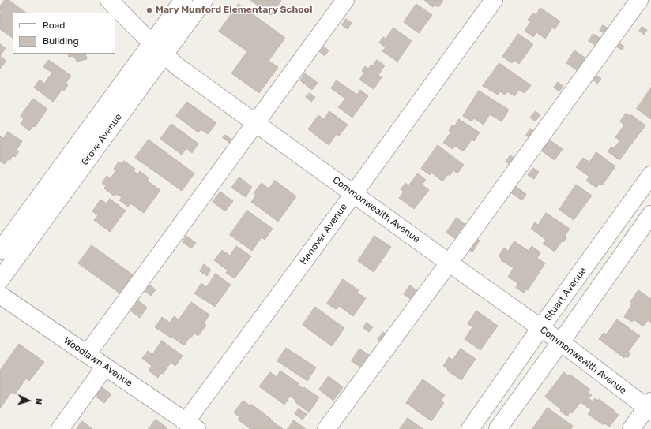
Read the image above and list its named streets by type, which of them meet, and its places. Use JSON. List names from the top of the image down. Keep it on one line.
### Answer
{"streets":{"street":["Grove Avenue","Commonwealth Avenue","Hanover Avenue","Stuart Avenue","Woodlawn Avenue"]},"crossings":[["Grove Avenue","Commonwealth Avenue"],["Commonwealth Avenue","Hanover Avenue"],["Commonwealth Avenue","Stuart Avenue"],["Hanover Avenue","Woodlawn Avenue"]],"places":["Mary Munford Elementary School"],"legend":["Road","Building"],"north":"right"}
